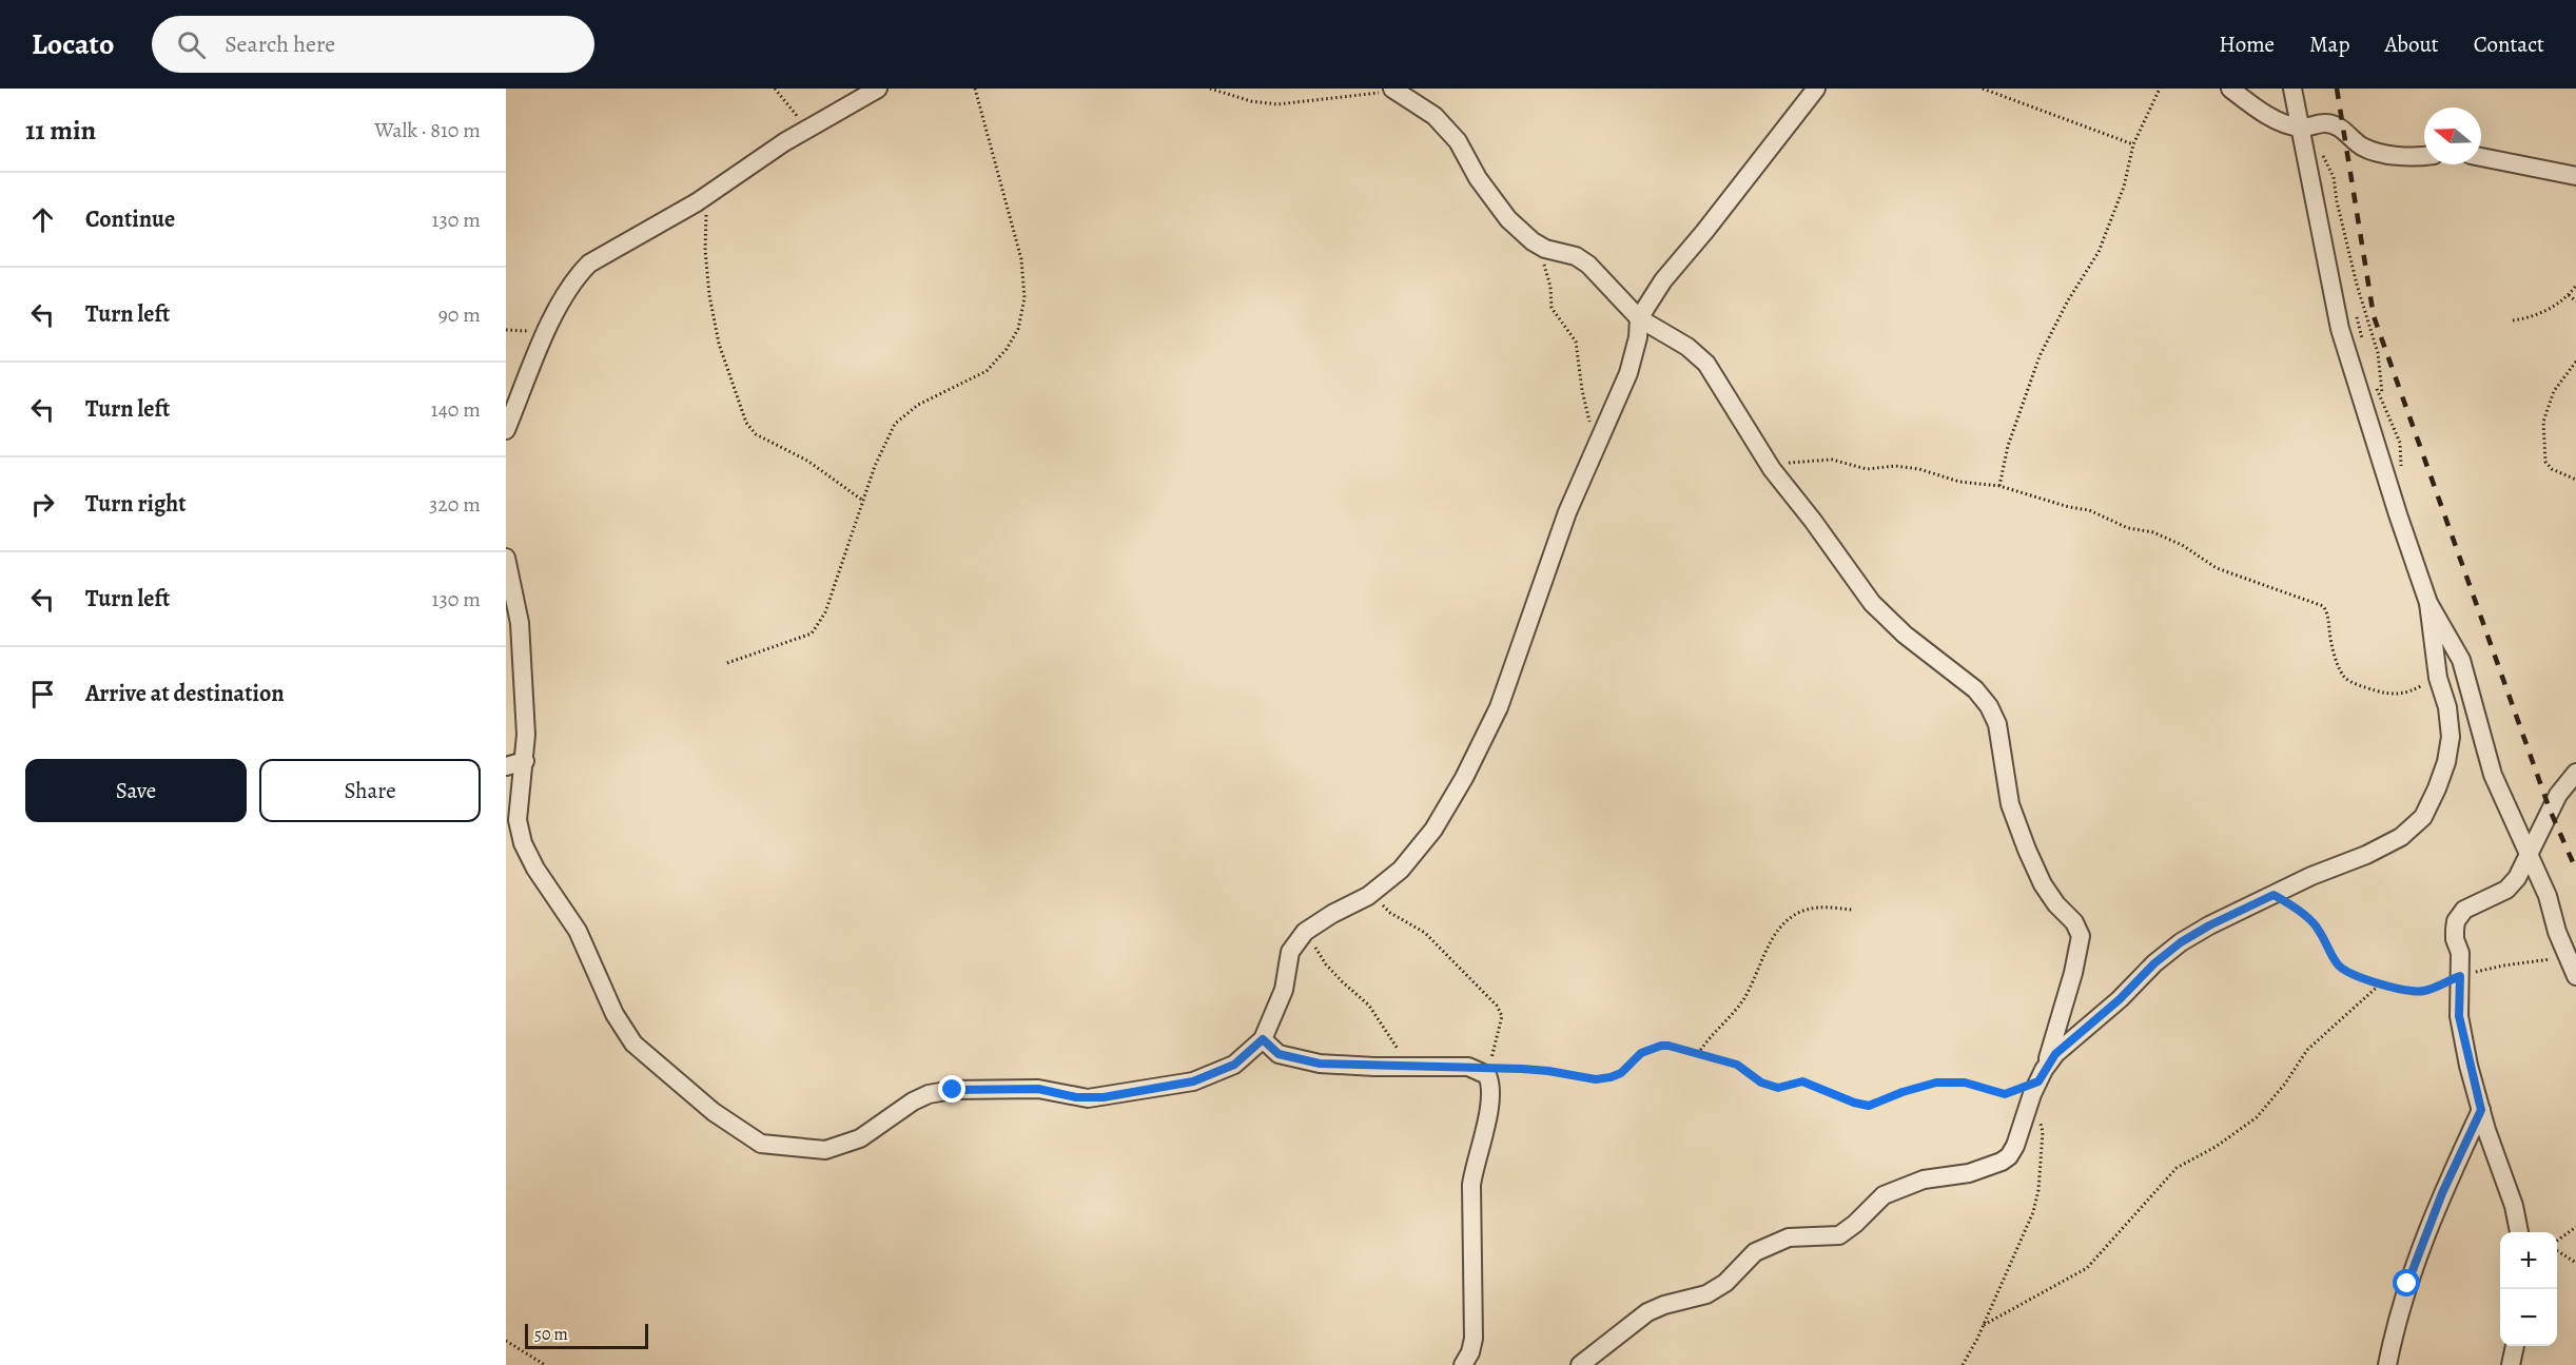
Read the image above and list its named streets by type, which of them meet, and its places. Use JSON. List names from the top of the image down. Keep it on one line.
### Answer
{"scale_bar":"50 m","north":"left","page":{"header":"Locato","search":"Search here","nav":["Home","Map","About","Contact"],"heading":["11 min","Walk · 810 m"],"list":[["Continue","130 m"],["Turn left","90 m"],["Turn left","140 m"],["Turn right","320 m"],["Turn left","130 m"],"Arrive at destination"],"buttons":["Save","Share"],"map_buttons":["+","−"],"scale":"50 m"}}
